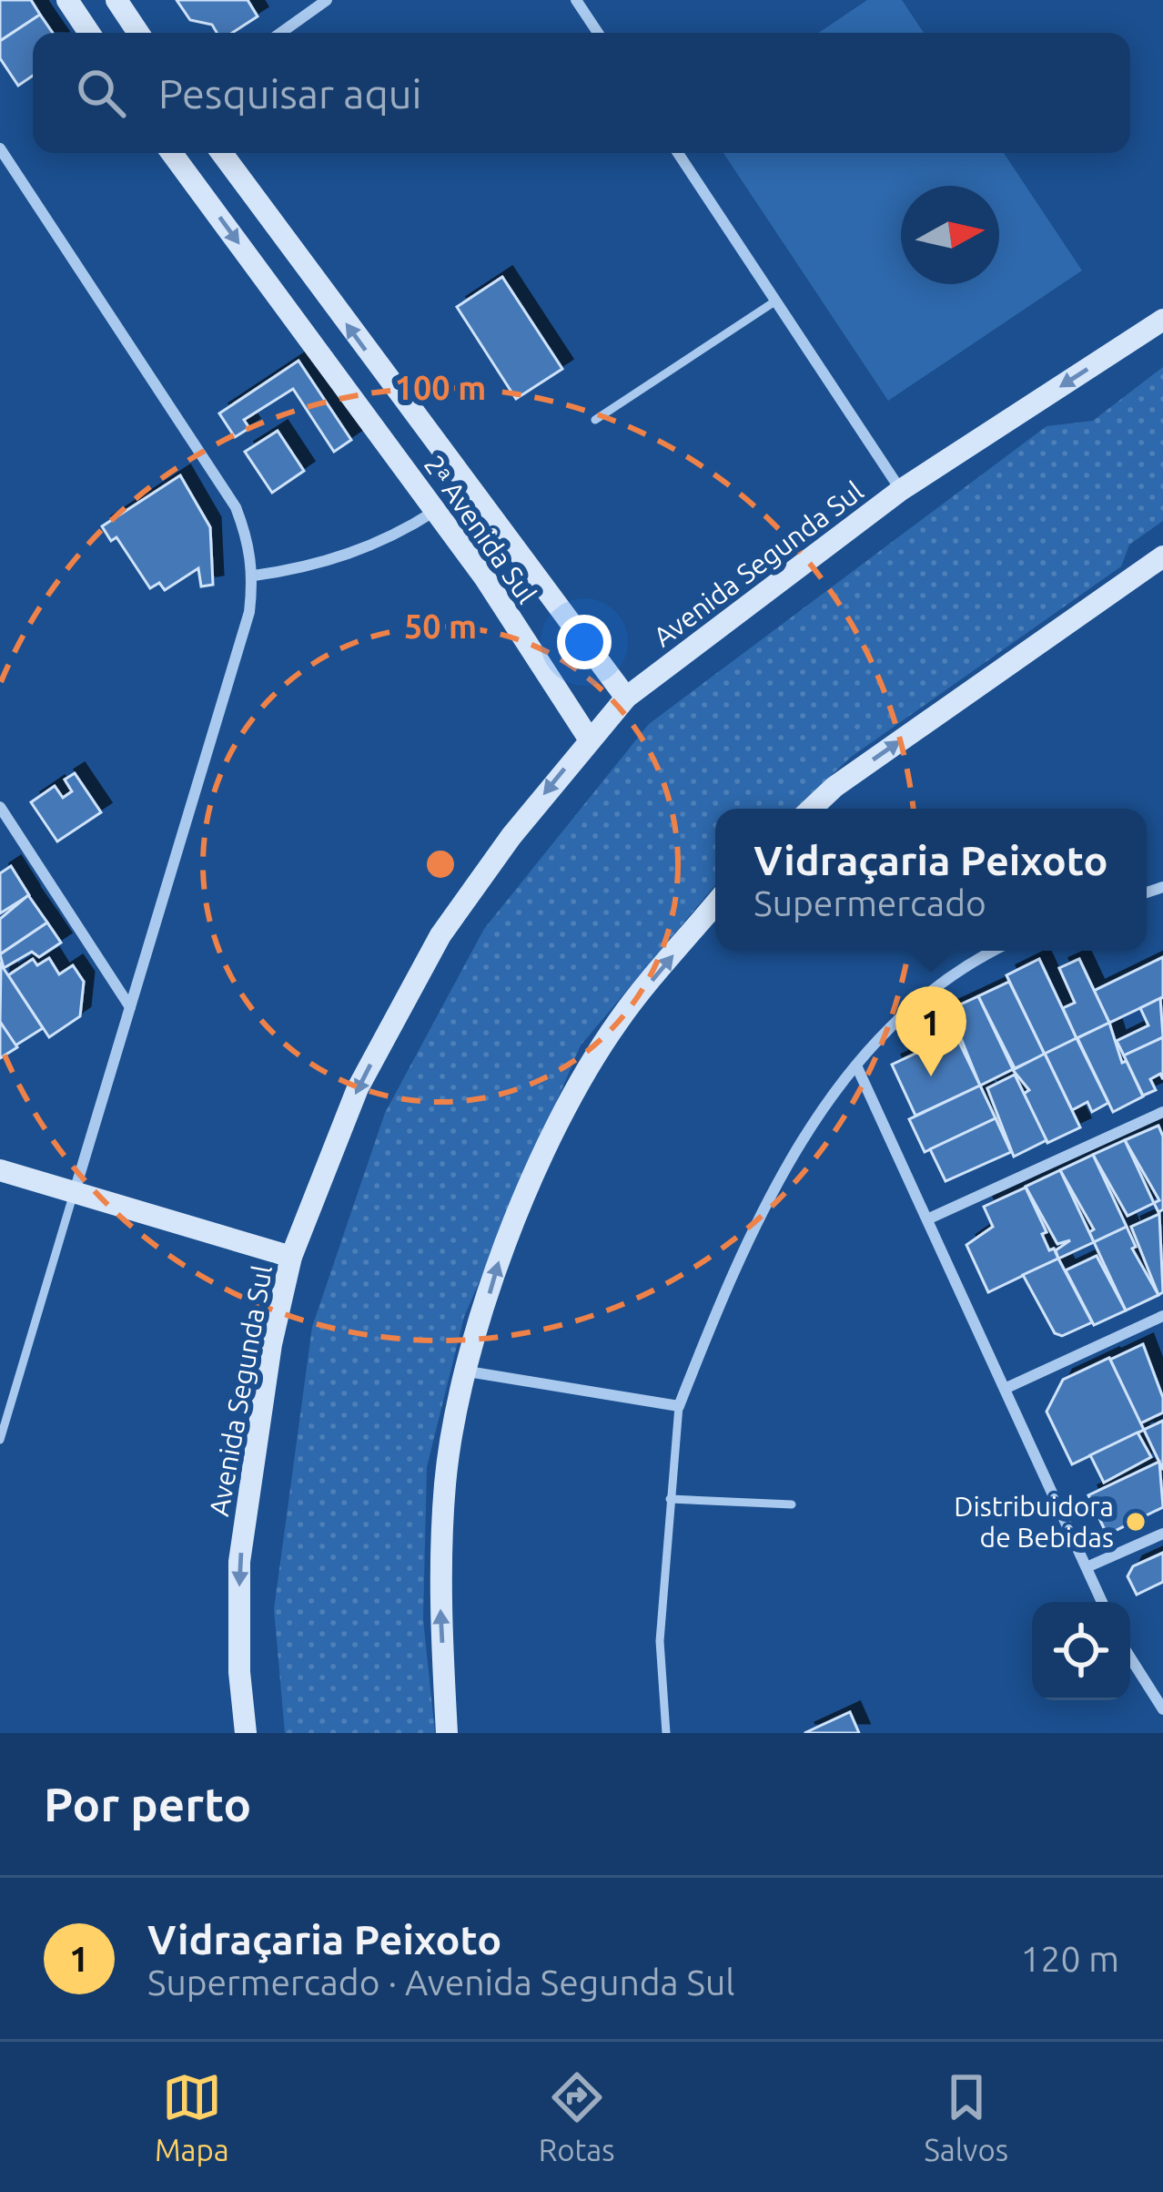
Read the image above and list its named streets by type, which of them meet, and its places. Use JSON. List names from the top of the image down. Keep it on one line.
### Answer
{"streets":{"main road":["2ᵃ Avenida Sul","Avenida Segunda Sul"]},"crossings":[["2ᵃ Avenida Sul","Avenida Segunda Sul"]],"places":["Distribuidora de Bebidas"],"north":"right","page":{"search":"Pesquisar aqui","popup":["Vidraçaria Peixoto","Supermercado"],"pins":"1","heading":"Por perto","list":[{"mark":"1","name":"Vidraçaria Peixoto","note":"Supermercado · Avenida Segunda Sul","value":"120 m"}],"nav":["Mapa","Rotas","Salvos"]},"rings":["100 m","50 m"]}
